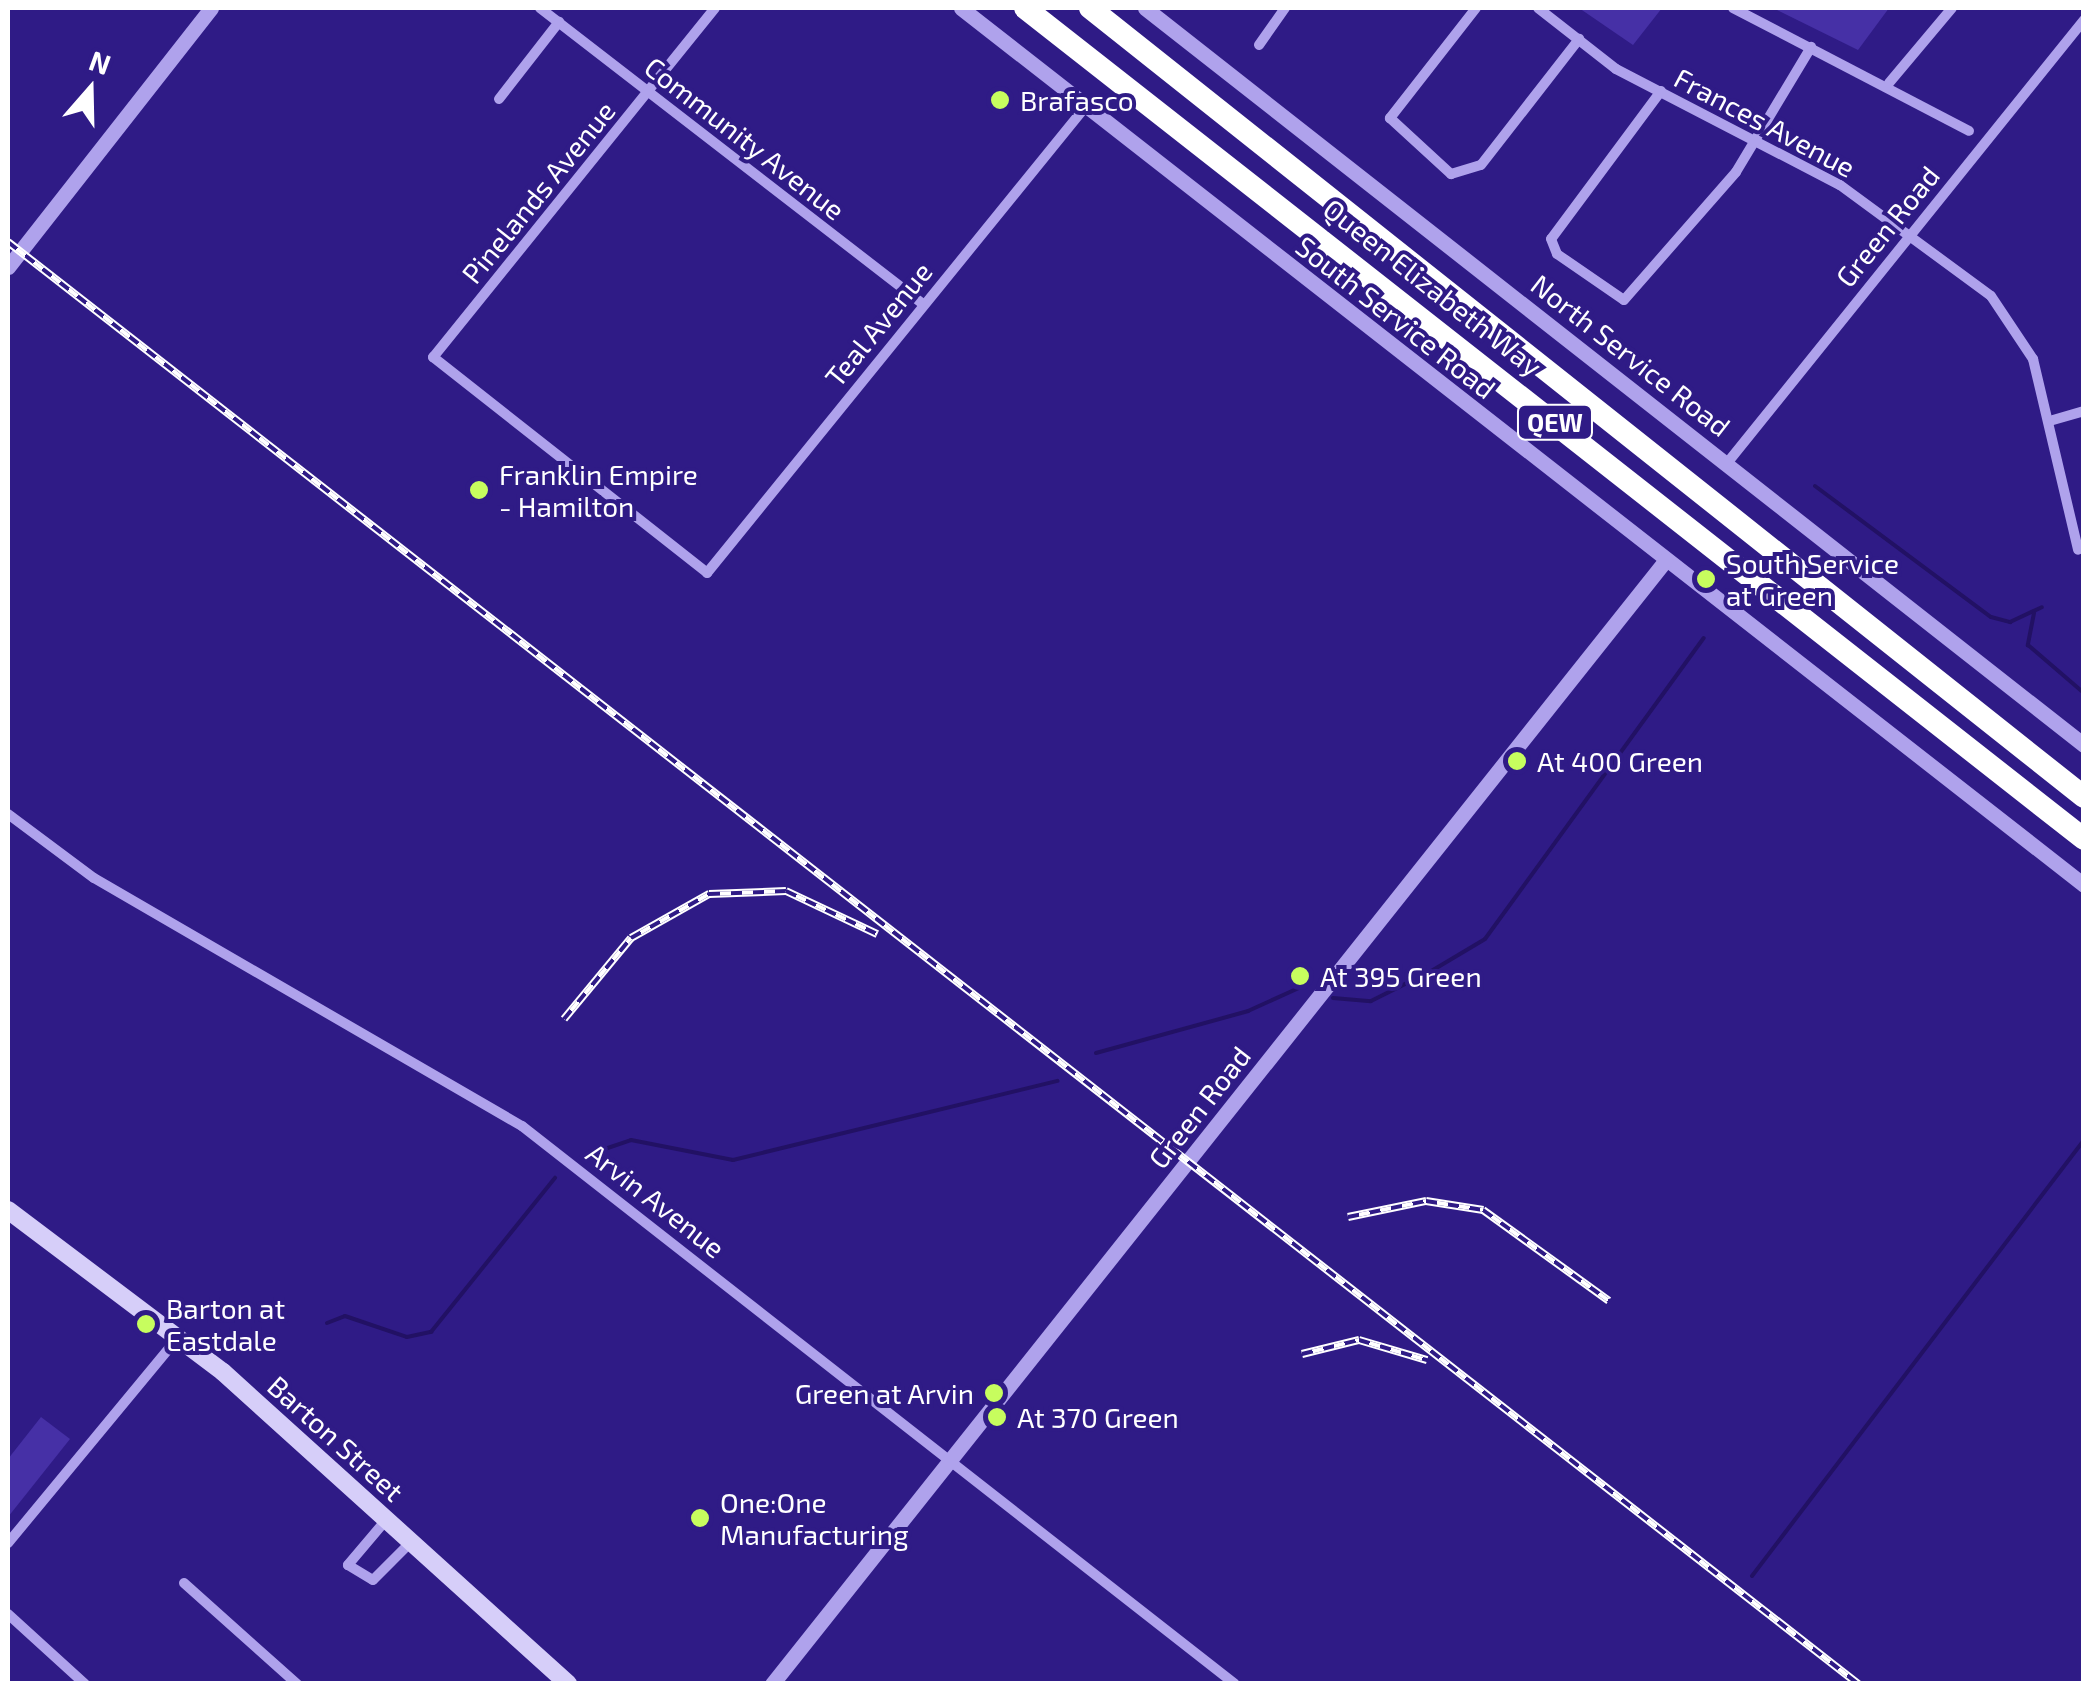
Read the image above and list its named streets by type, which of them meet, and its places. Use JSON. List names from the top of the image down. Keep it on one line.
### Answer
{"streets":{"highway":["Queen Elizabeth Way","QEW"],"main road":["Barton Street"],"street":["Frances Avenue","Community Avenue","Pinelands Avenue","Green Road","South Service Road","Teal Avenue","North Service Road","Arvin Avenue"]},"crossings":[["Frances Avenue","Green Road"],["Community Avenue","Pinelands Avenue"],["Community Avenue","Teal Avenue"],["Pinelands Avenue","Teal Avenue"],["Green Road","South Service Road"],["Green Road","North Service Road"],["Green Road","Arvin Avenue"],["South Service Road","Teal Avenue"]],"places":["Brafasco","Franklin Empire - Hamilton","South Service at Green","At 400 Green","At 395 Green","Barton at Eastdale","Green at Arvin","At 370 Green","One:One Manufacturing"],"north":"top"}
